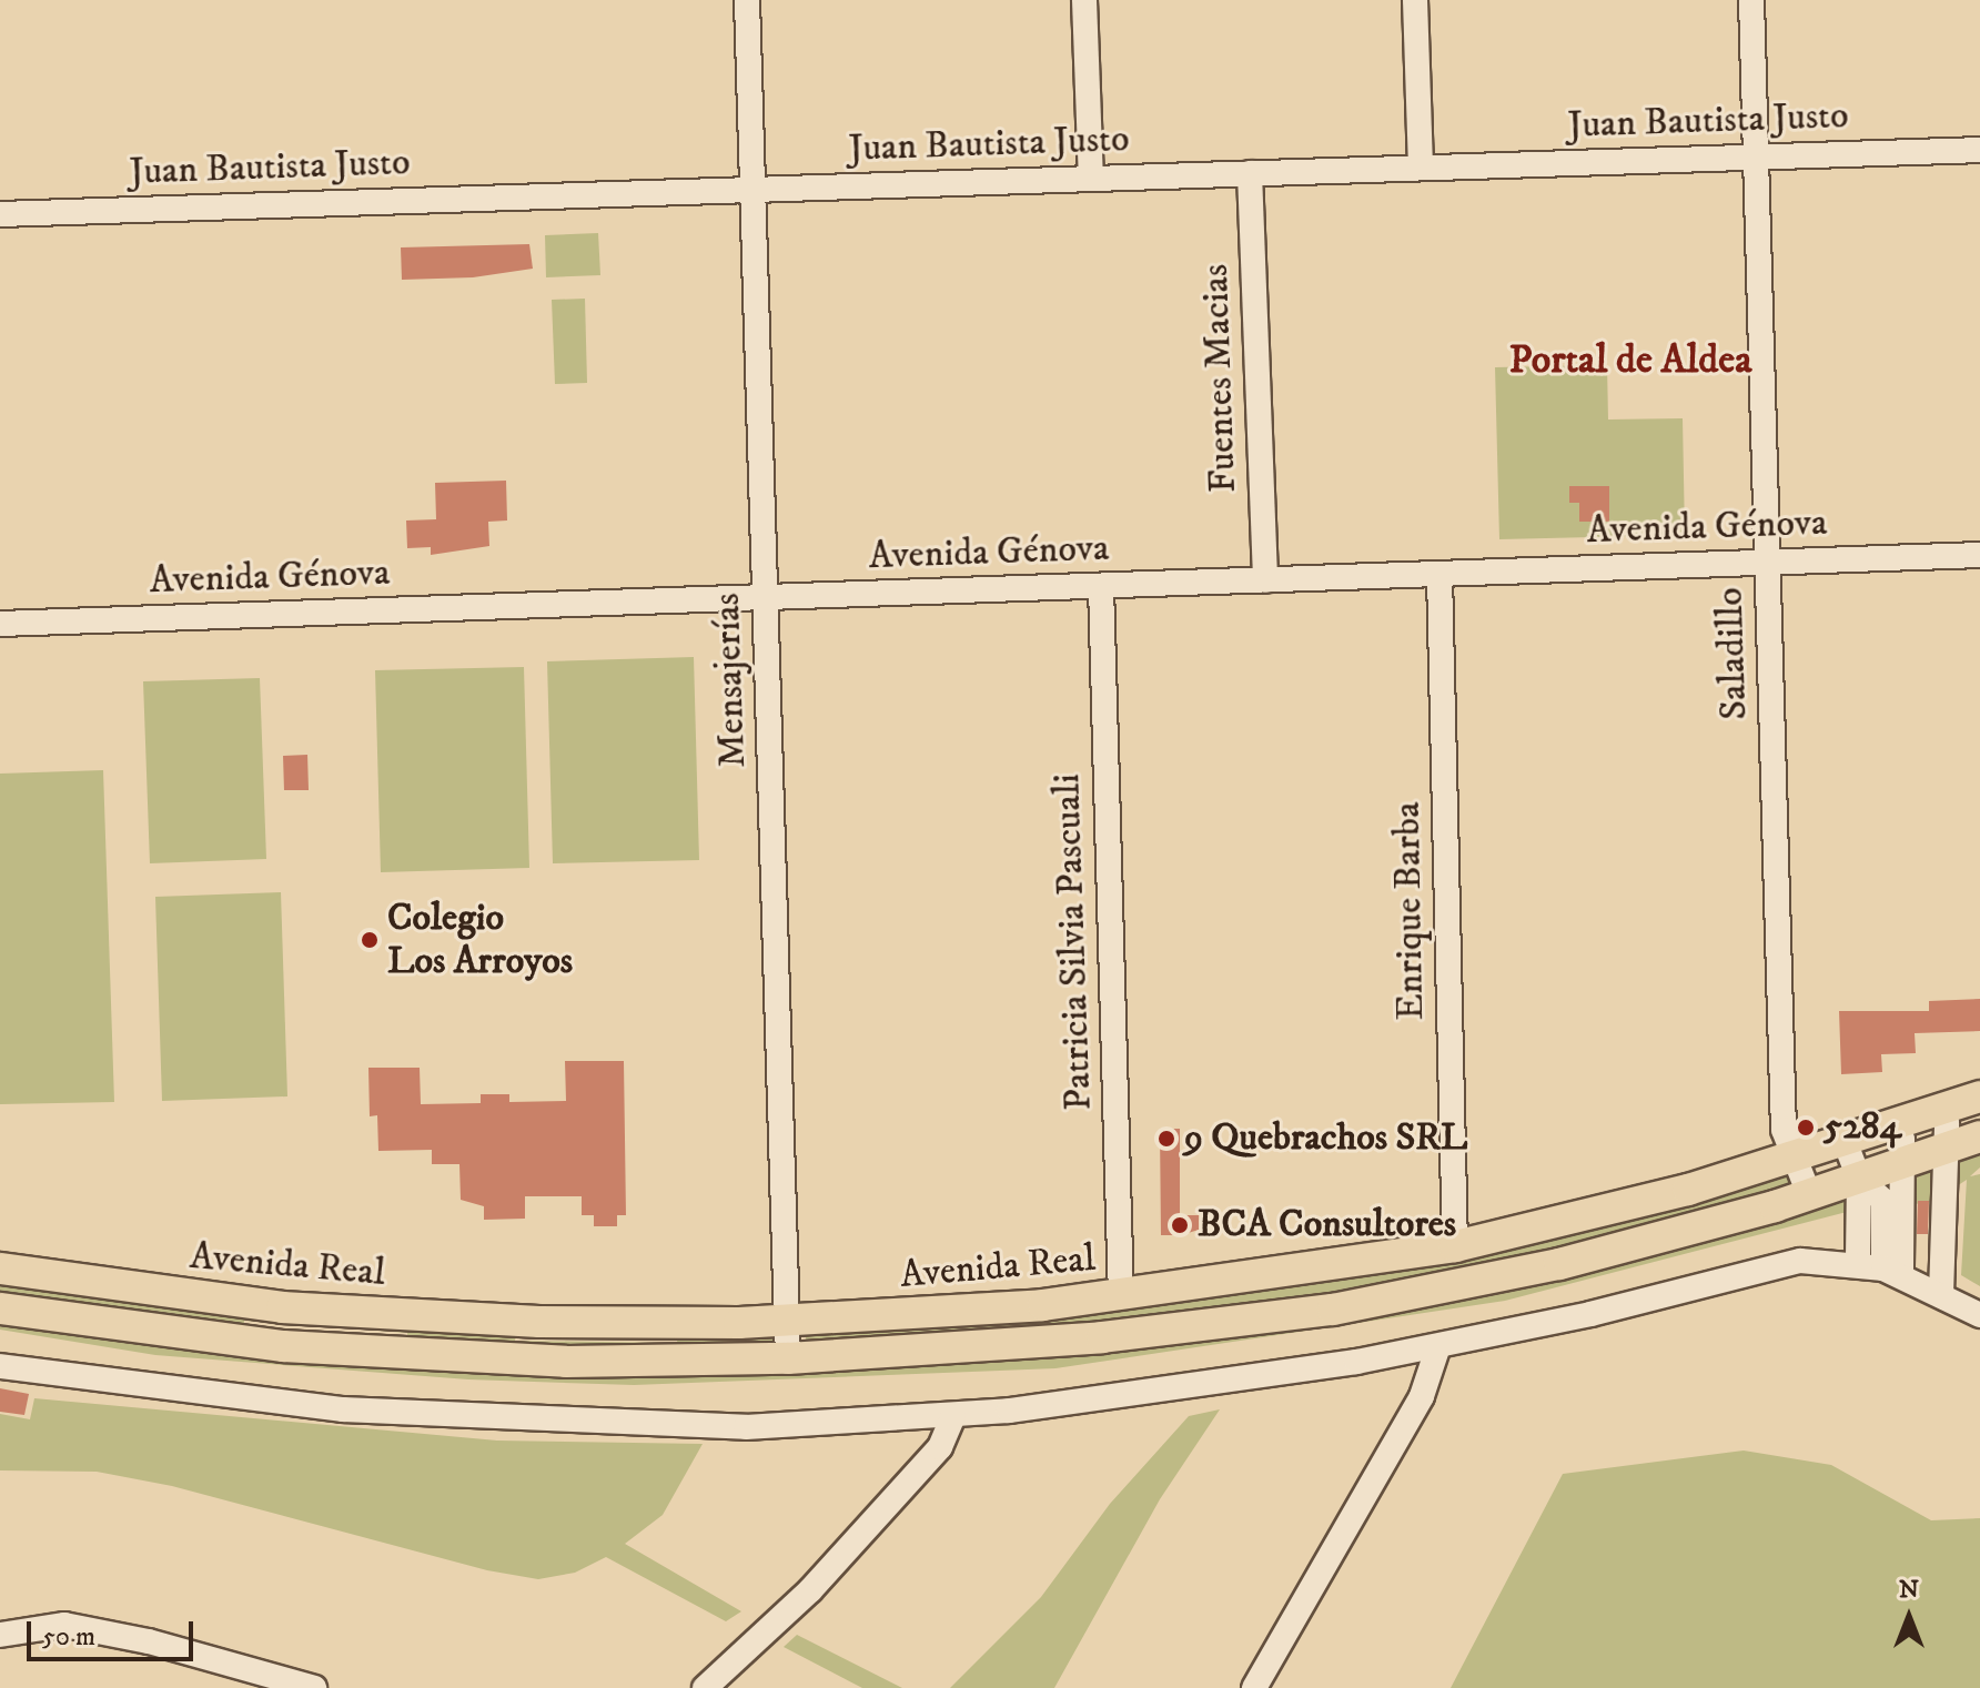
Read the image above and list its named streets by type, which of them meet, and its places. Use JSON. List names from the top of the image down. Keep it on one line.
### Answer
{"streets":{"main road":["Avenida Real"],"street":["Juan Bautista Justo","Fuentes Macias","Avenida Génova","Saladillo","Mensajerías","Enrique Barba","Patricia Silvia Pascuali"]},"crossings":[["Juan Bautista Justo","Fuentes Macias"],["Juan Bautista Justo","Saladillo"],["Juan Bautista Justo","Mensajerías"],["Fuentes Macias","Avenida Génova"],["Avenida Génova","Saladillo"],["Avenida Génova","Mensajerías"],["Avenida Génova","Enrique Barba"],["Avenida Génova","Patricia Silvia Pascuali"],["Saladillo","Avenida Real"],["Mensajerías","Avenida Real"],["Enrique Barba","Avenida Real"],["Patricia Silvia Pascuali","Avenida Real"]],"districts":["Portal de Aldea"],"places":["Colegio Los Arroyos","5284","9 Quebrachos SRL","BCA Consultores"],"scale_bar":"50 m","north":"top"}
